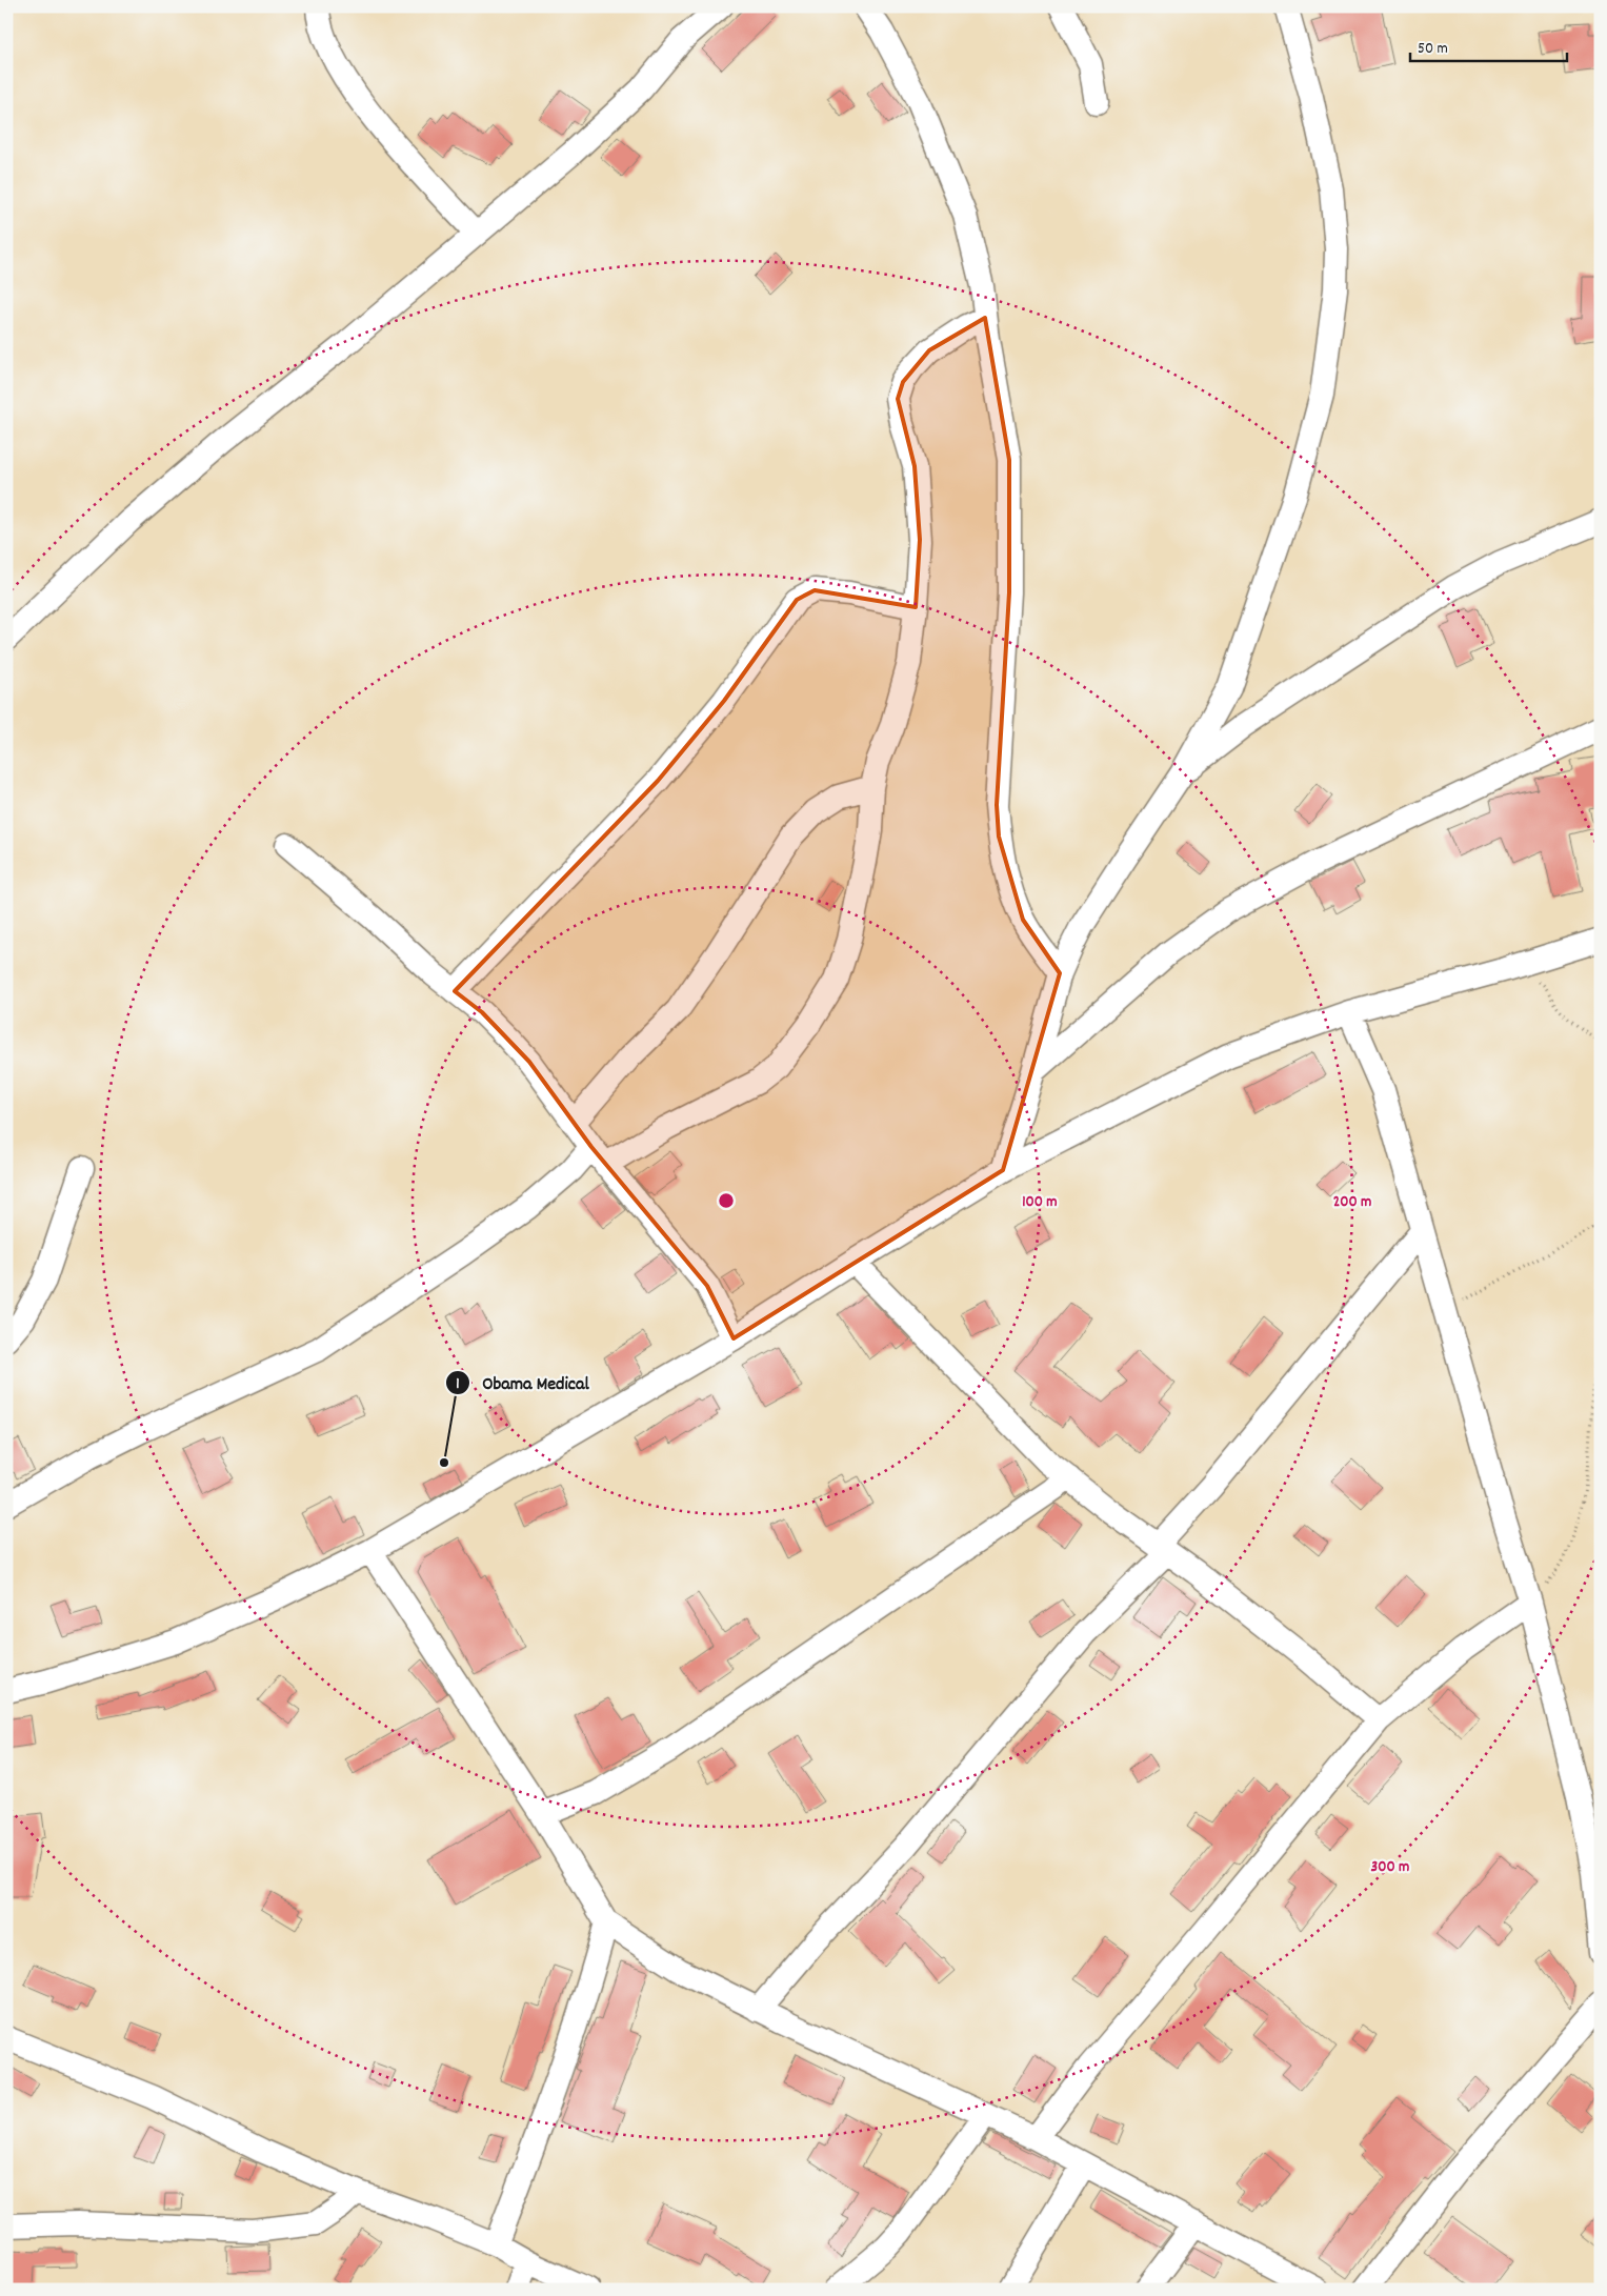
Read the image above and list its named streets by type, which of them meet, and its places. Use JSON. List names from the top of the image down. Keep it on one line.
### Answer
{"places":["Obama Medical"],"scale_bar":"50 m","rings":["100 m","200 m","300 m"]}
